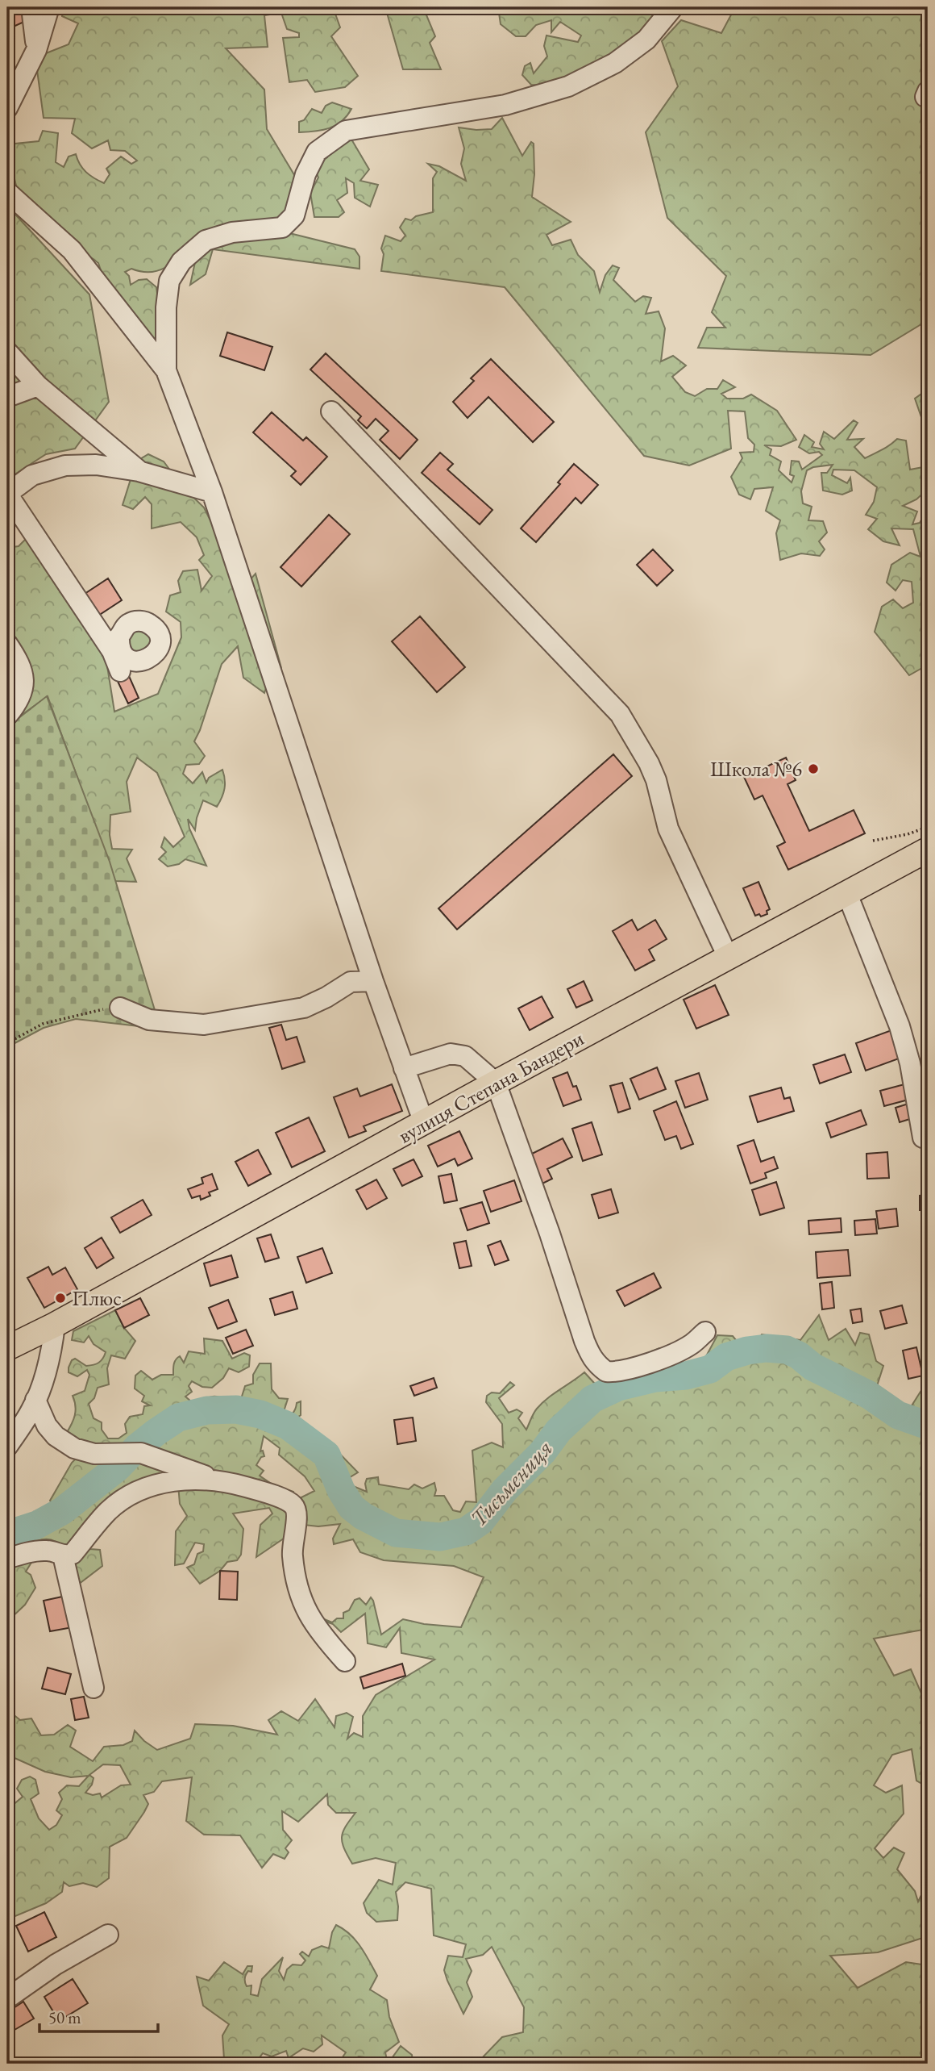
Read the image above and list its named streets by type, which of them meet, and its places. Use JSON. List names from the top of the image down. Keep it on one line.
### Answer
{"streets":{"main road":["вулиця Степана Бандери"]},"water":["Тисьмениця"],"places":["Школа №6","Плюс"],"scale_bar":"50 m"}
